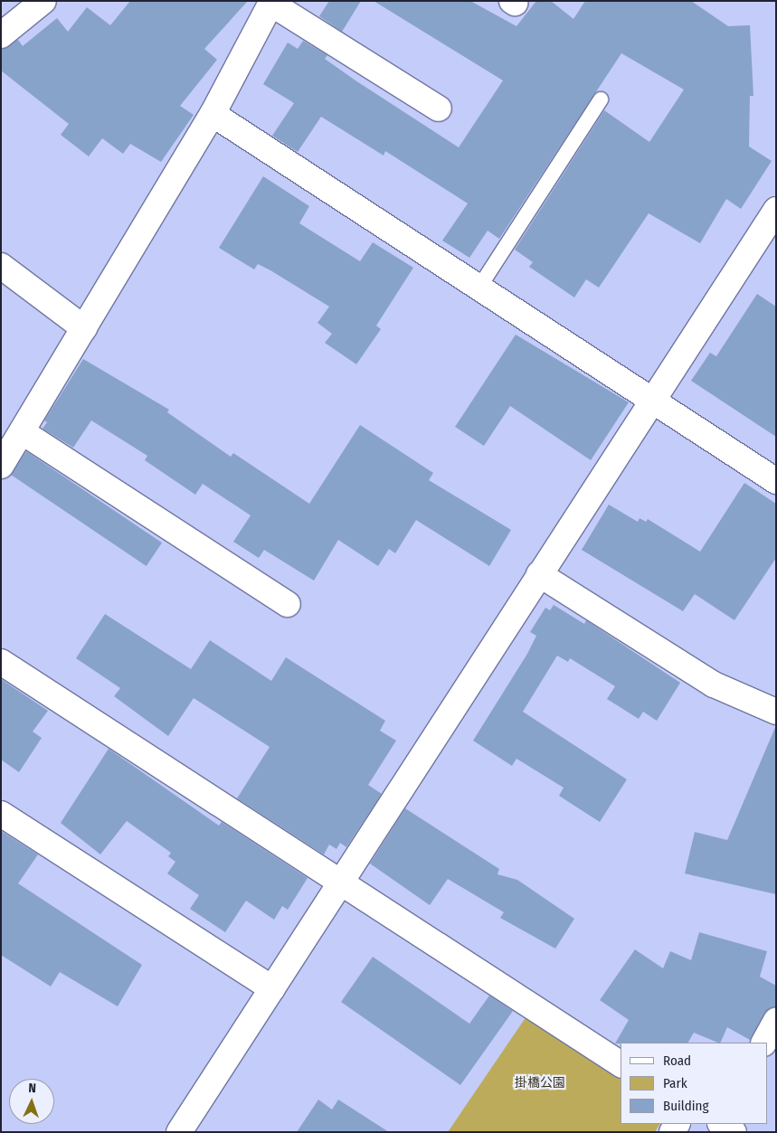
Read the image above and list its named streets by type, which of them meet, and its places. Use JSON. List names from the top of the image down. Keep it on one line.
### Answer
{"parks":["掛橋公園"],"legend":["Road","Park","Building"],"north":"top"}
